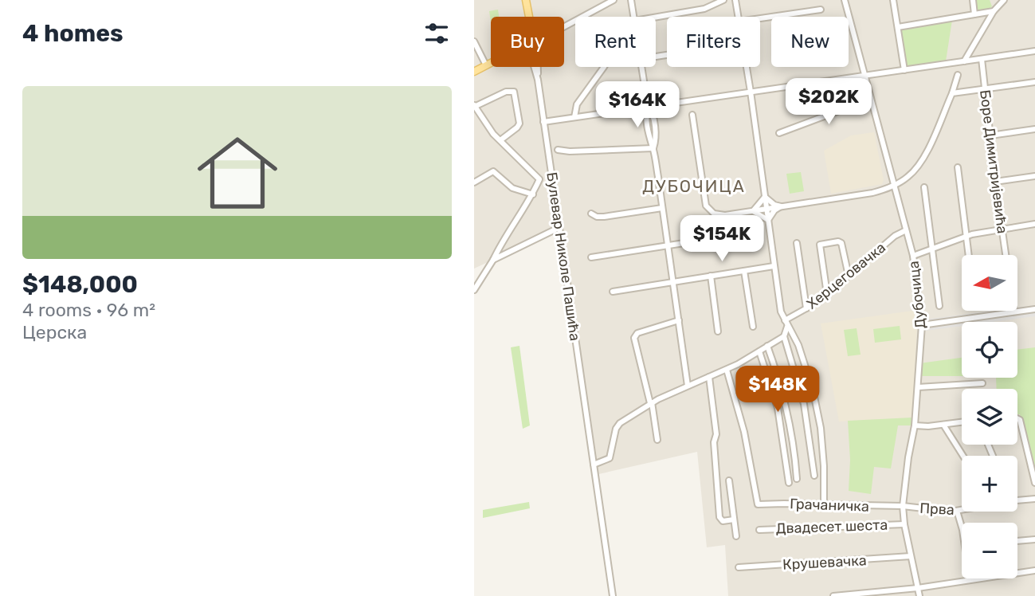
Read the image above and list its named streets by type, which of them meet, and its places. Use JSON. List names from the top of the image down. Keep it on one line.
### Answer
{"streets":{"main road":["Булевар Николе Пашића"],"street":["Боре Димитријевића","Херцеговачка","Дубочица","Грачаничка","Прва","Двадесет шеста","Крушевачка"]},"crossings":[["Херцеговачка","Дубочица"],["Дубочица","Грачаничка"],["Дубочица","Прва"],["Дубочица","Двадесет шеста"],["Дубочица","Крушевачка"],["Грачаничка","Прва"]],"districts":["ДУБОЧИЦА"],"north":"left","page":{"heading":"4 homes","chip":["Buy","Rent","Filters","New"],"list":[{"name":"$148,000","note":"4 rooms · 96 m² · Церска"}],"price":["$202K","$164K","$154K","$148K"],"map_buttons":["+","−"]}}
